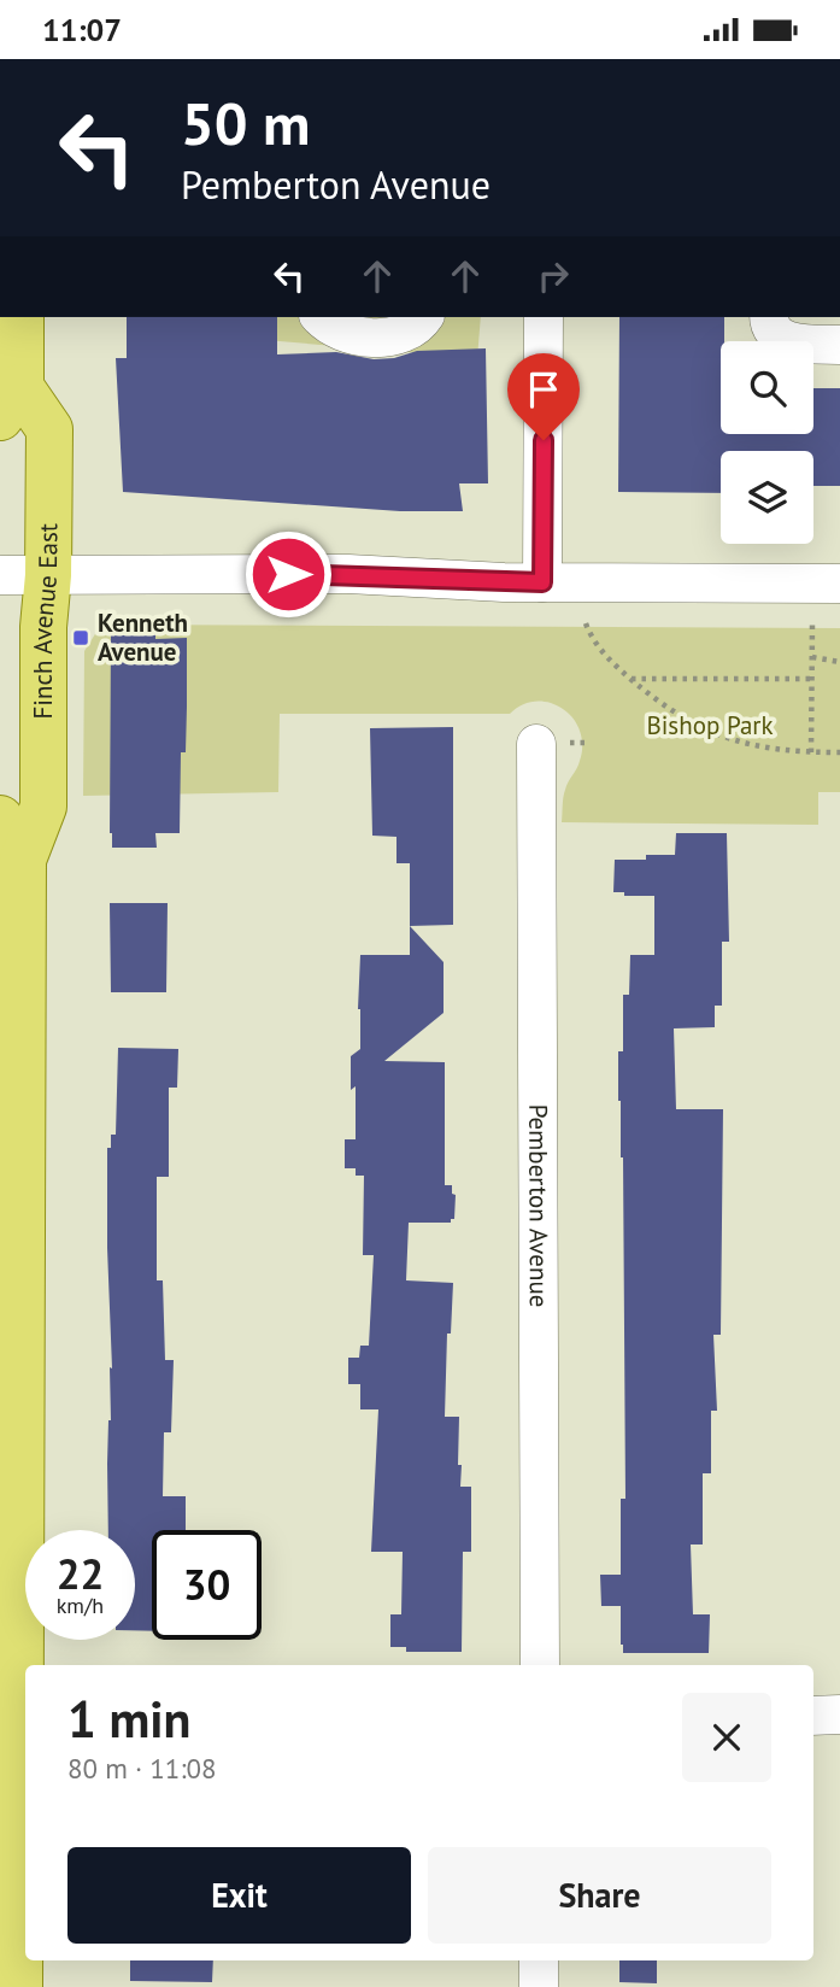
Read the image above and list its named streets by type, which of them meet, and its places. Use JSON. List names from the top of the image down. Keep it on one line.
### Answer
{"streets":{"main road":["Finch Avenue East"],"street":["Pemberton Avenue"]},"parks":["Bishop Park"],"places":{"transit":["Kenneth Avenue"]},"page":{"status":"11:07","turn":["50 m","Pemberton Avenue"],"speed":"22 km/h","limit":"30","heading":["1 min","80 m · 11:08"],"buttons":["Exit","Share"]}}
